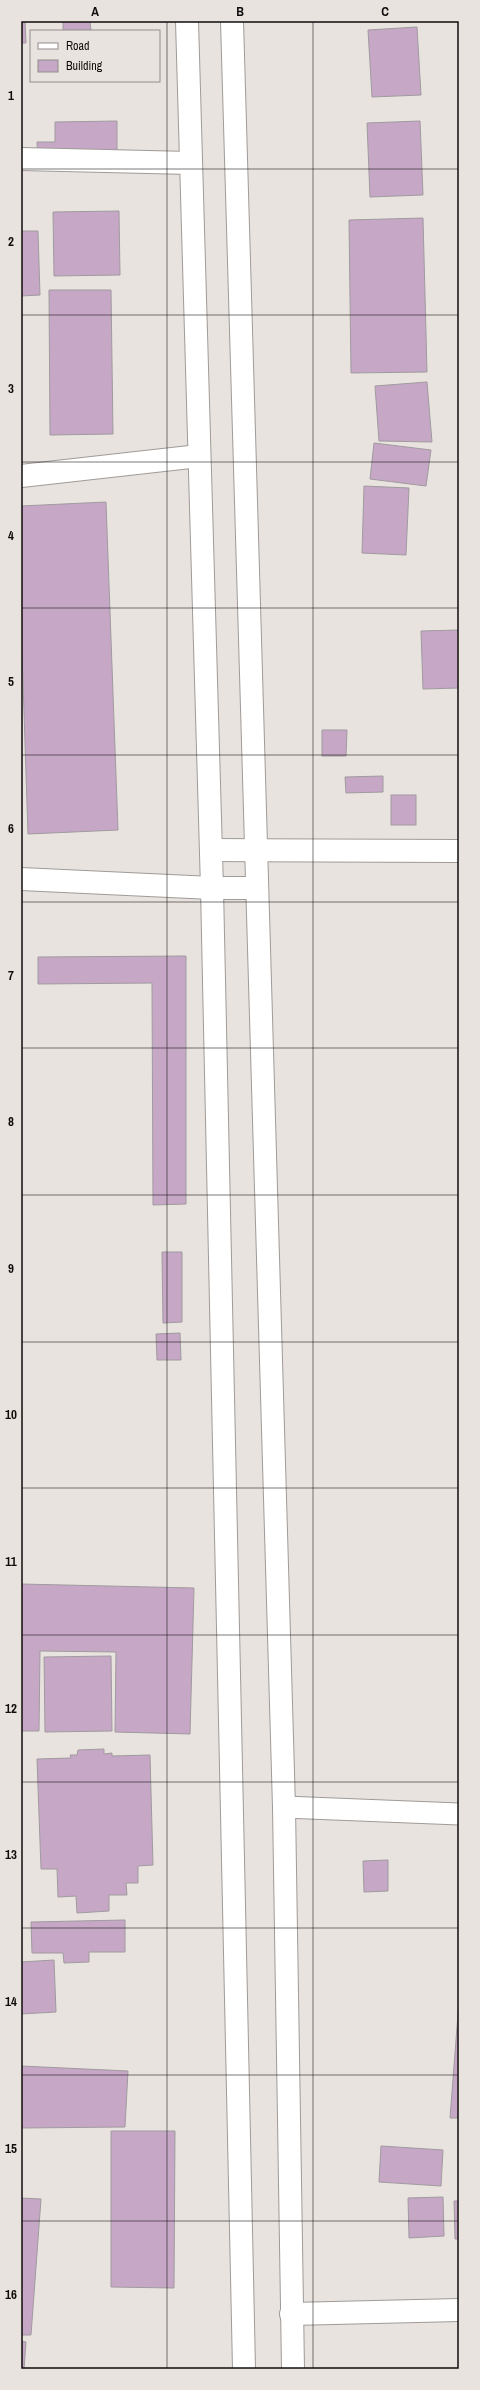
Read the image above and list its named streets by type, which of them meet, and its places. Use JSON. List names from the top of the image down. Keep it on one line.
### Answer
{"legend":["Road","Building"],"grid":{"columns":["A","B","C"],"rows":["1","2","3","4","5","6","7","8","9","10","11","12","13","14","15","16"]}}
